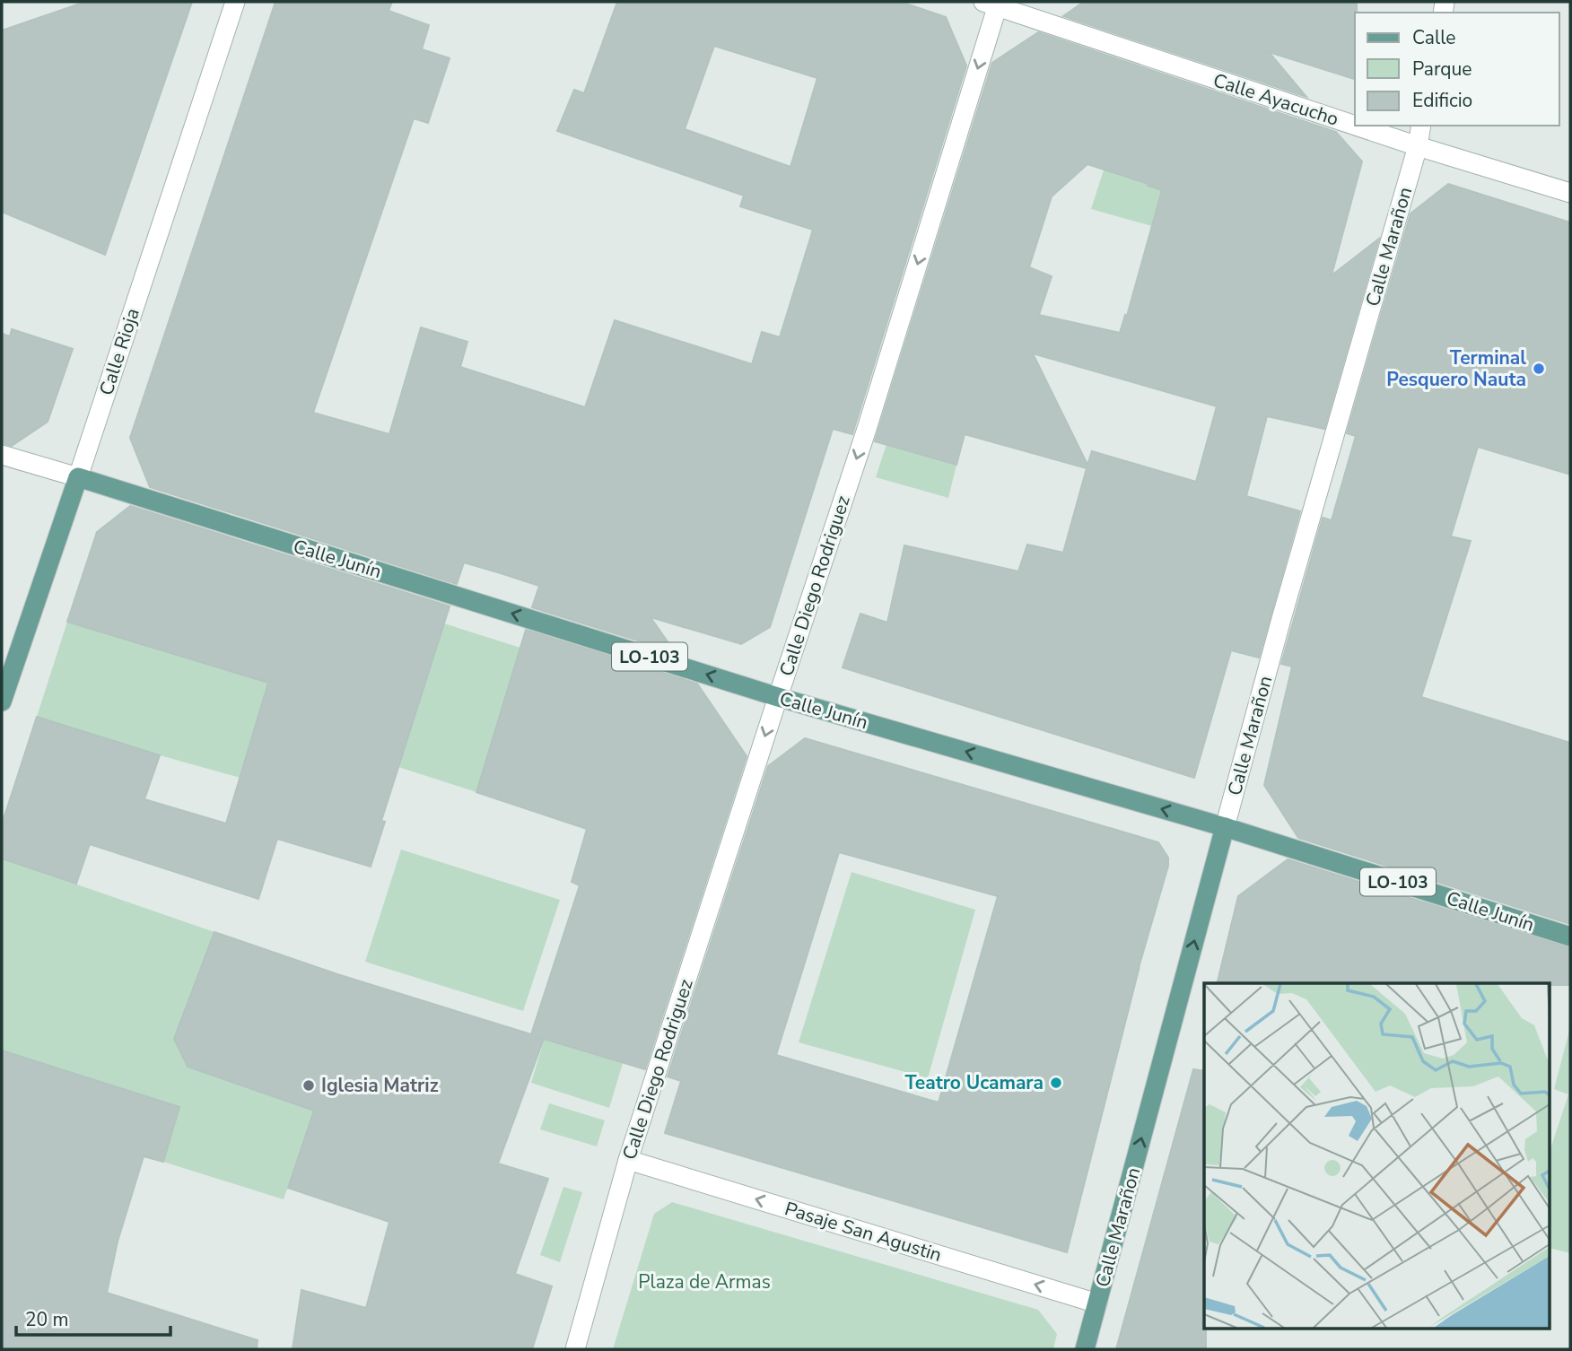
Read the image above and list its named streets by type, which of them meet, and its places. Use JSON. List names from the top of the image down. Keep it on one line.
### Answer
{"streets":{"main road":["Calle Marañon","Calle Rioja","Calle Junín","LO-103"],"street":["Calle Ayacucho","Calle Diego Rodriguez","Pasaje San Agustin"]},"crossings":[["Calle Ayacucho","Calle Marañon"],["Calle Ayacucho","Calle Diego Rodriguez"],["Calle Marañon","Calle Junín"],["Calle Marañon","Pasaje San Agustin"],["Calle Rioja","Calle Junín"],["Calle Junín","Calle Diego Rodriguez"],["Calle Diego Rodriguez","Pasaje San Agustin"]],"one_way":["Calle Marañon","Calle Junín","Calle Diego Rodriguez","Pasaje San Agustin"],"parks":["Plaza de Armas"],"places":["Terminal Pesquero Nauta","Teatro Ucamara","Iglesia Matriz"],"legend":["Calle","Parque","Edificio"],"scale_bar":"20 m"}
